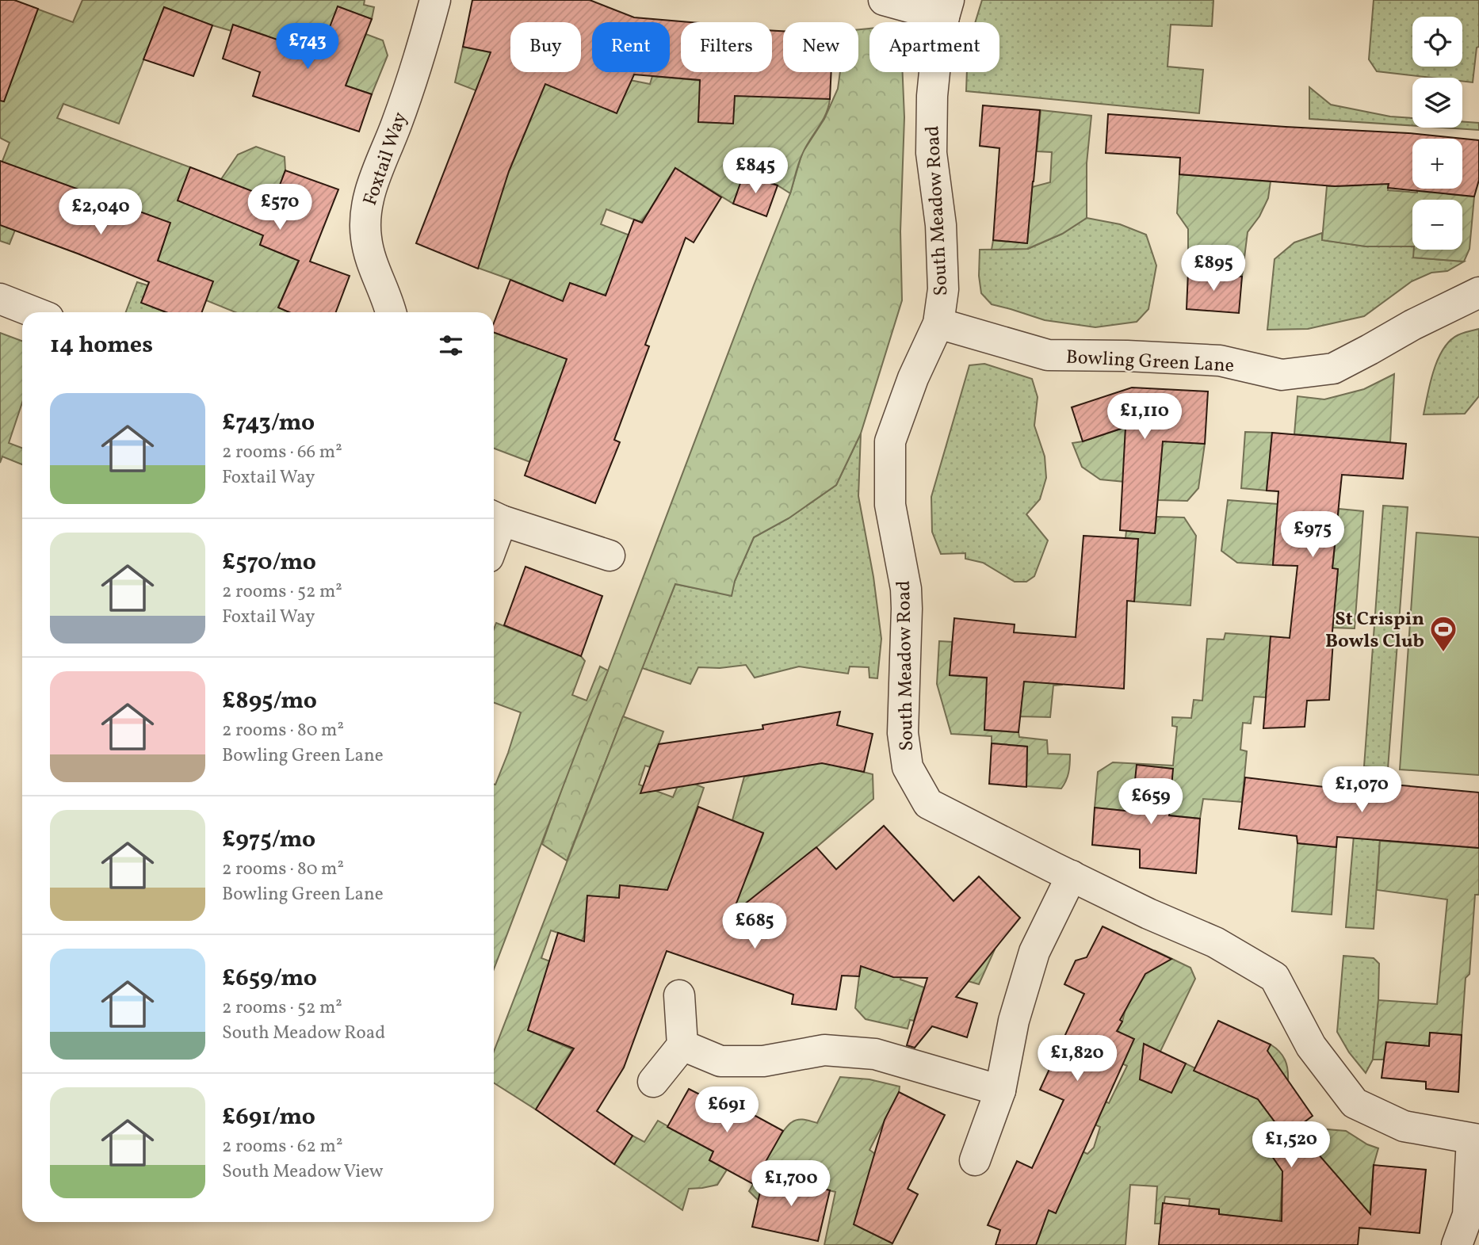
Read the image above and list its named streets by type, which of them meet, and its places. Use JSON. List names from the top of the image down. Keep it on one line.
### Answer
{"streets":{"street":["Foxtail Way","South Meadow Road","Bowling Green Lane"]},"crossings":[["South Meadow Road","Bowling Green Lane"]],"places":{"sports":["St Crispin Bowls Club"]},"page":{"map_buttons":["+","−"],"chip":["Buy","Rent","Filters","New","Apartment"],"price":["£743","£845","£570","£2,040","£895","£1,110","£975","£1,070","£659","£685","£1,820","£691","£1,520","£1,700"],"heading":"14 homes","list":[{"name":"£743/mo","note":"2 rooms · 66 m² · Foxtail Way"},{"name":"£570/mo","note":"2 rooms · 52 m² · Foxtail Way"},{"name":"£895/mo","note":"2 rooms · 80 m² · Bowling Green Lane"},{"name":"£975/mo","note":"2 rooms · 80 m² · Bowling Green Lane"},{"name":"£659/mo","note":"2 rooms · 52 m² · South Meadow Road"},{"name":"£691/mo","note":"2 rooms · 62 m² · South Meadow View"}]}}
